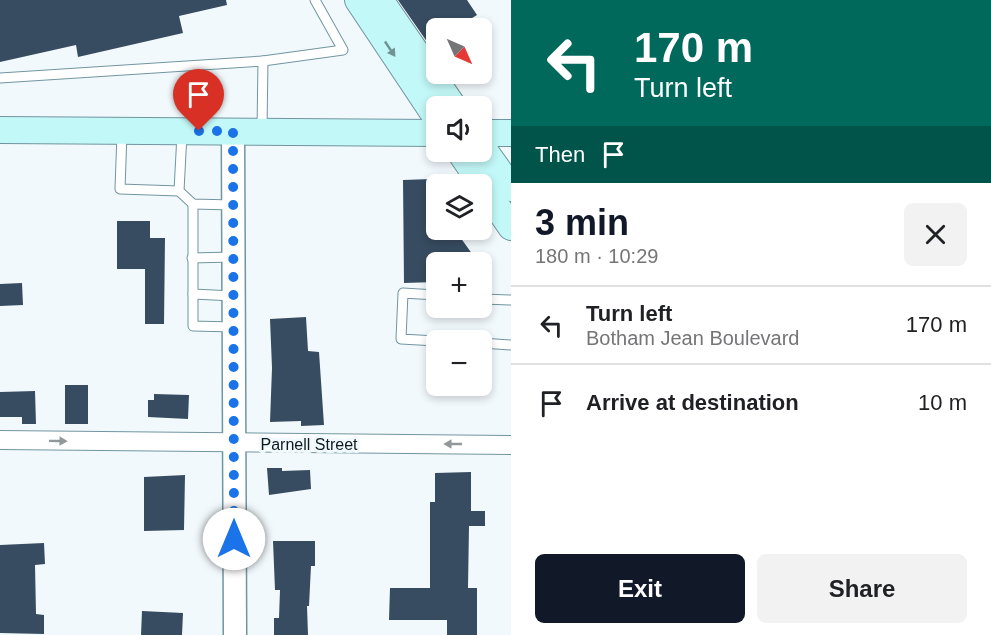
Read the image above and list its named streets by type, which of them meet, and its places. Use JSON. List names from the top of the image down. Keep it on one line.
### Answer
{"streets":{"street":["Parnell Street"]},"north":"bottom right","page":{"turn":["170 m","Turn left"],"map_buttons":["+","−"],"then":"Then","heading":["3 min","180 m · 10:29"],"list":[{"name":"Turn left","note":"Botham Jean Boulevard","value":"170 m"},{"name":"Arrive at destination","value":"10 m"}],"buttons":["Exit","Share"]}}
